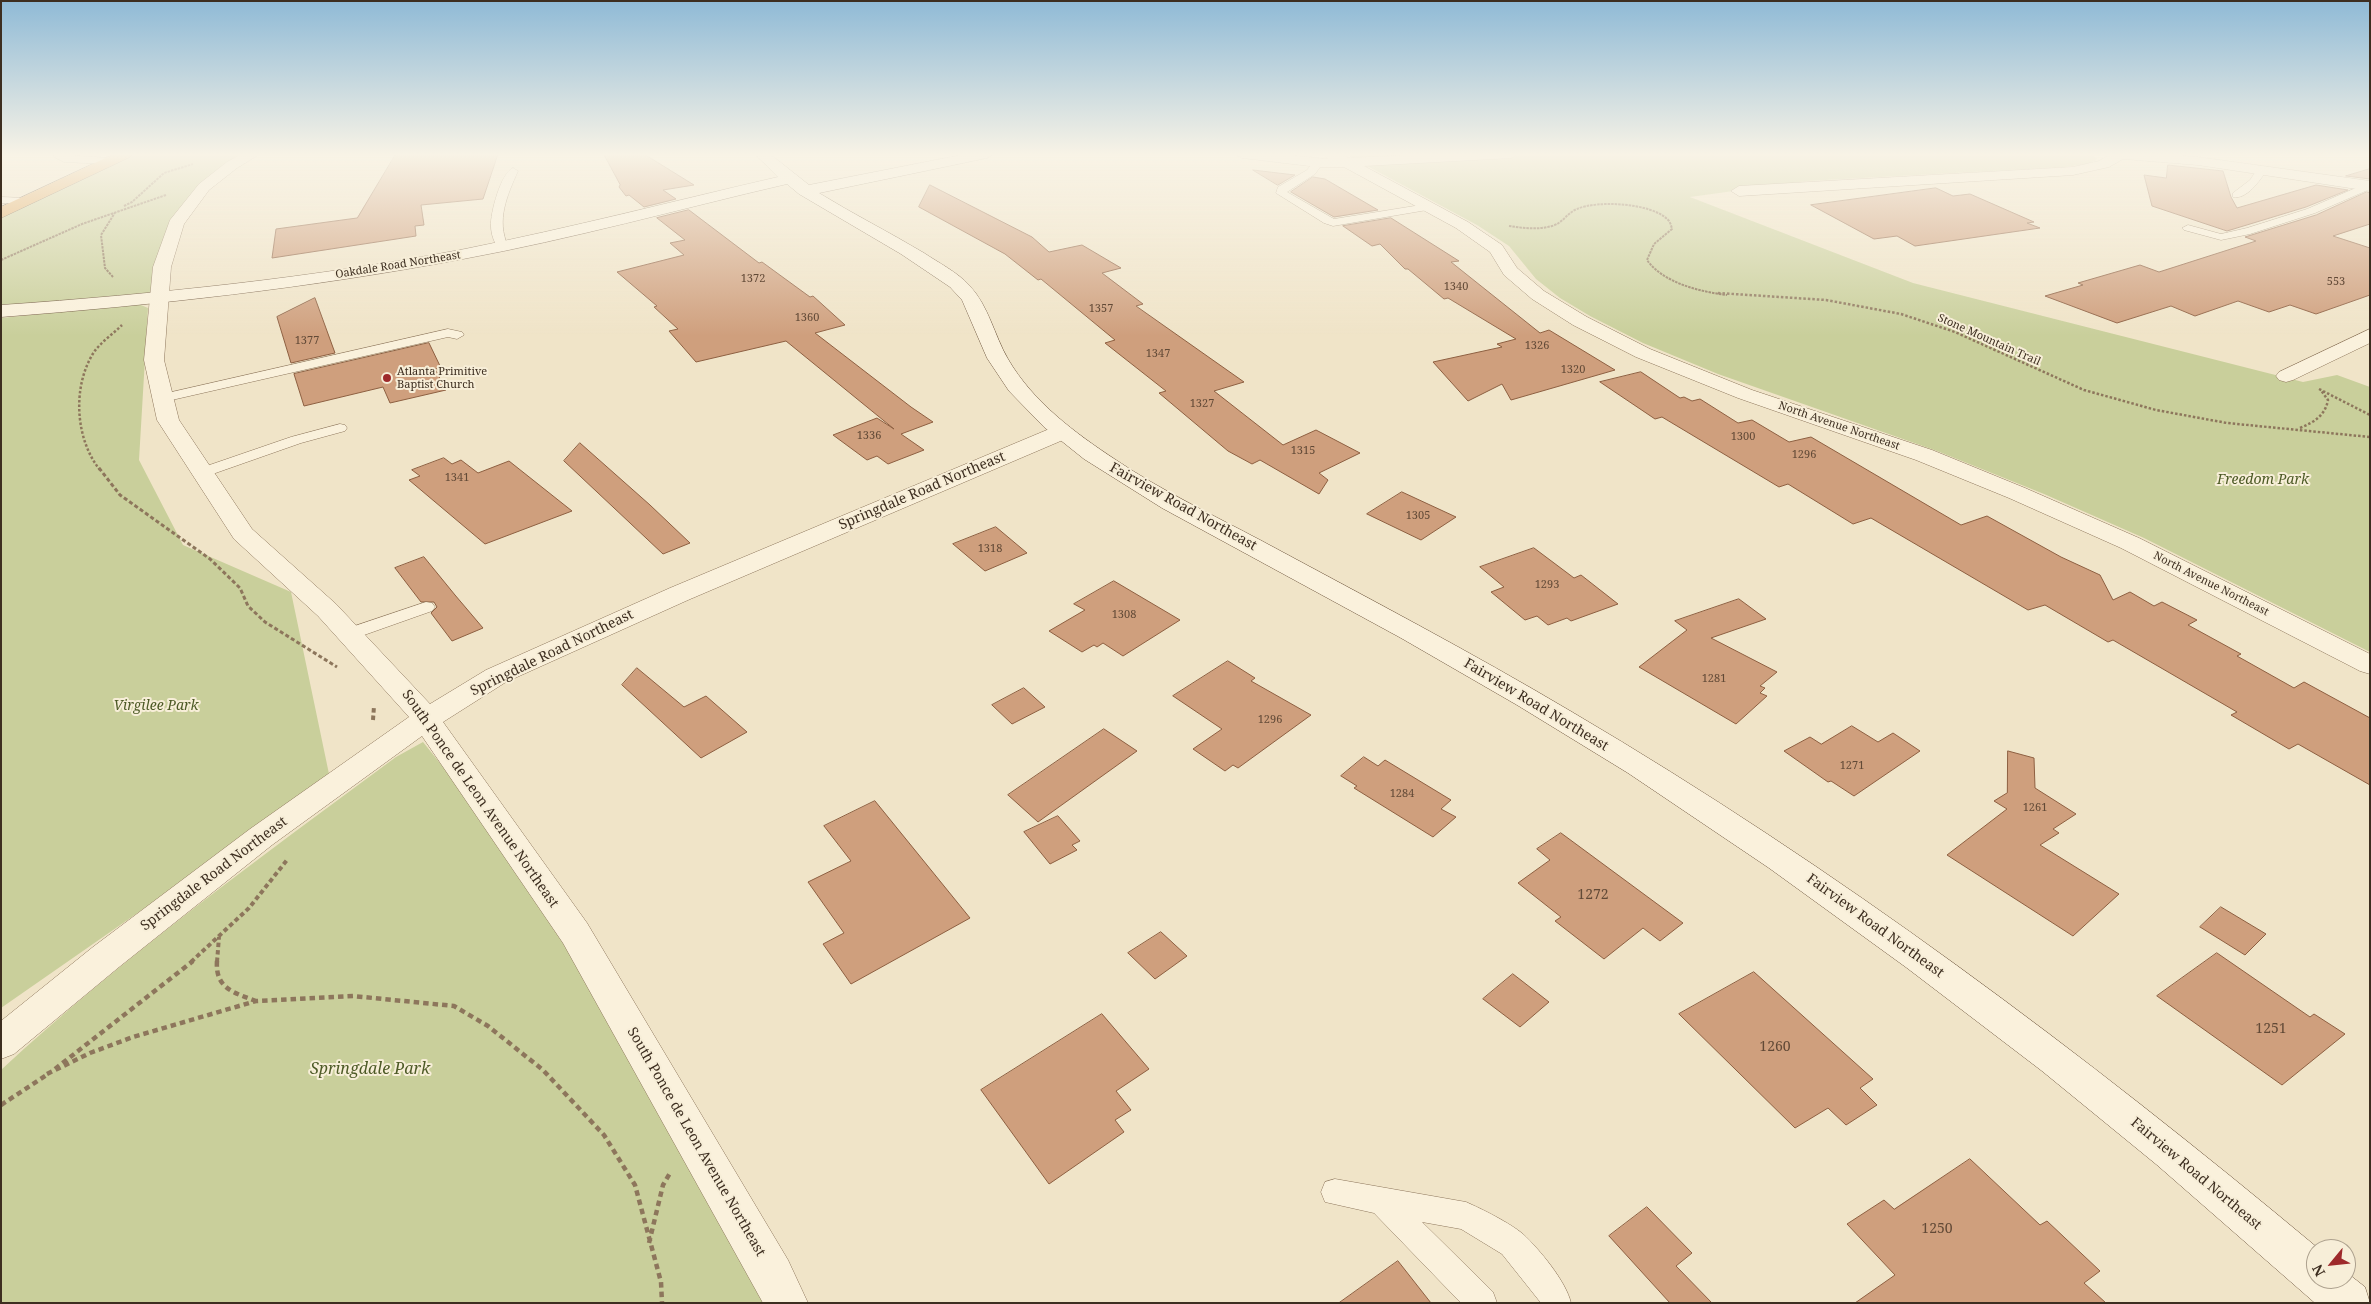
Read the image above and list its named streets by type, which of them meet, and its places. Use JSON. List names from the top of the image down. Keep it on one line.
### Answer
{"streets":{"street":["Oakdale Road Northeast","North Avenue Northeast","Springdale Road Northeast","Fairview Road Northeast","South Ponce de Leon Avenue Northeast"],"path":["Stone Mountain Trail"]},"crossings":[["Oakdale Road Northeast","South Ponce de Leon Avenue Northeast"],["Springdale Road Northeast","Fairview Road Northeast"],["Springdale Road Northeast","South Ponce de Leon Avenue Northeast"]],"parks":["Freedom Park","Virgilee Park","Springdale Park"],"places":["Atlanta Primitive Baptist Church"],"house_numbers":["1372","553","1340","1357","1360","1377","1326","1347","1320","1327","1336","1300","1315","1296","1341","1305","1318","1293","1308","1281","1296","1271","1284","1261","1272","1251","1260","1250"],"north":"bottom left"}
